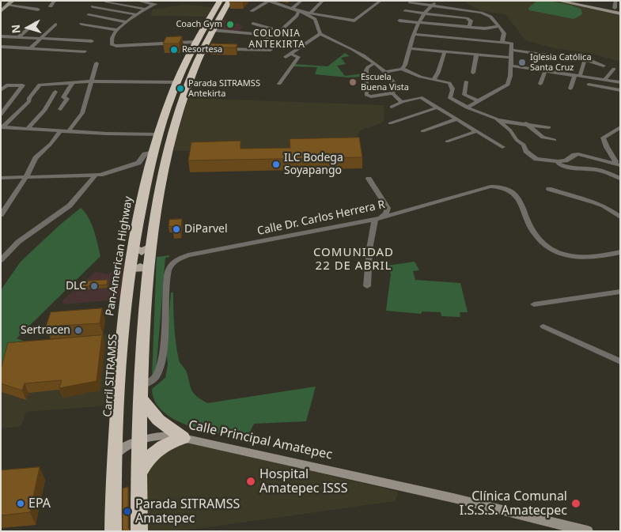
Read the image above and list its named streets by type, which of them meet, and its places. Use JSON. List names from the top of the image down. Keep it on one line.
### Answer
{"streets":{"highway":["Pan-American Highway"],"main road":["Carril SITRAMSS"],"street":["Calle Dr. Carlos Herrera R","Calle Principal Amatepec"]},"crossings":[["Calle Dr. Carlos Herrera R","Pan-American Highway"],["Pan-American Highway","Carril SITRAMSS"],["Pan-American Highway","Calle Principal Amatepec"],["Carril SITRAMSS","Calle Principal Amatepec"]],"districts":["COLONIA ANTEKIRTA","COMUNIDAD 22 DE ABRIL"],"places":["Coach Gym","Resortesa","Iglesia Católica Santa Cruz","Escuela Buena Vista","Parada SITRAMSS Antekirta","ILC Bodega Soyapango","DiParvel","DLC","Sertracen","Hospital Amatepec ISSS","EPA","Clínica Comunal I.S.S.S. Amatecpec","Parada SITRAMSS Amatepec"],"north":"left"}
